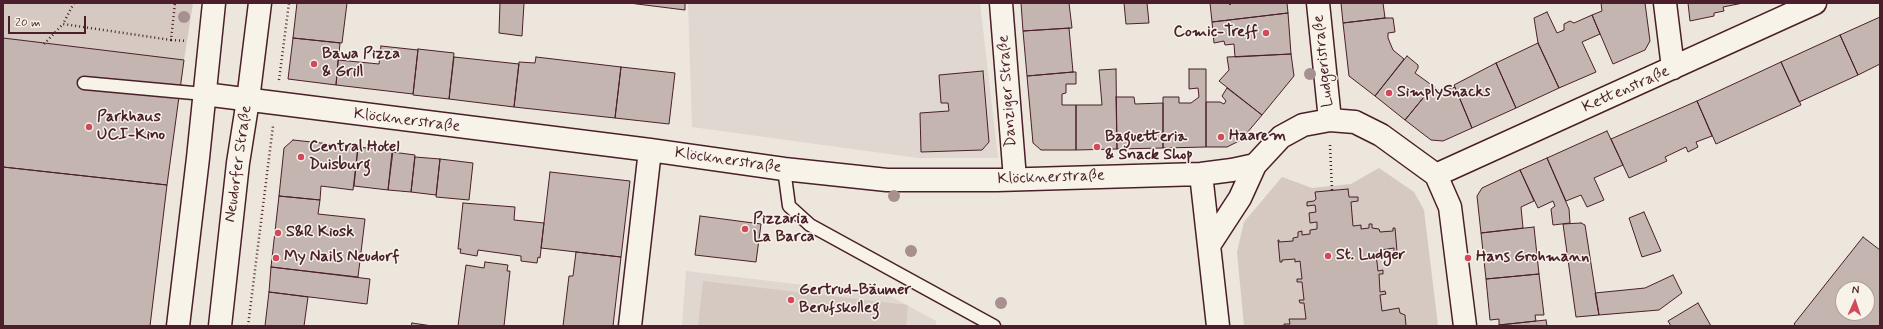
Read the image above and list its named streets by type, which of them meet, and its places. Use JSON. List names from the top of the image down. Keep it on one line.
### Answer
{"streets":{"street":["Ludgeristraße","Kettenstraße","Danziger Straße","Klöcknerstraße","Neudorfer Straße"]},"crossings":[["Danziger Straße","Klöcknerstraße"],["Klöcknerstraße","Neudorfer Straße"]],"places":["Comic-Treff","Bawa Pizza & Grill","SimplySnacks","Parkhaus UCI-Kino","Haarem","Baguetteria & Snack Shop","Central Hotel Duisburg","Pizzaria La Barca","S&R Kiosk","St. Ludger","My Nails Neudorf","Hans Grohmann","Gertrud-Bäumer Berufskolleg"],"scale_bar":"20 m","north":"top"}
